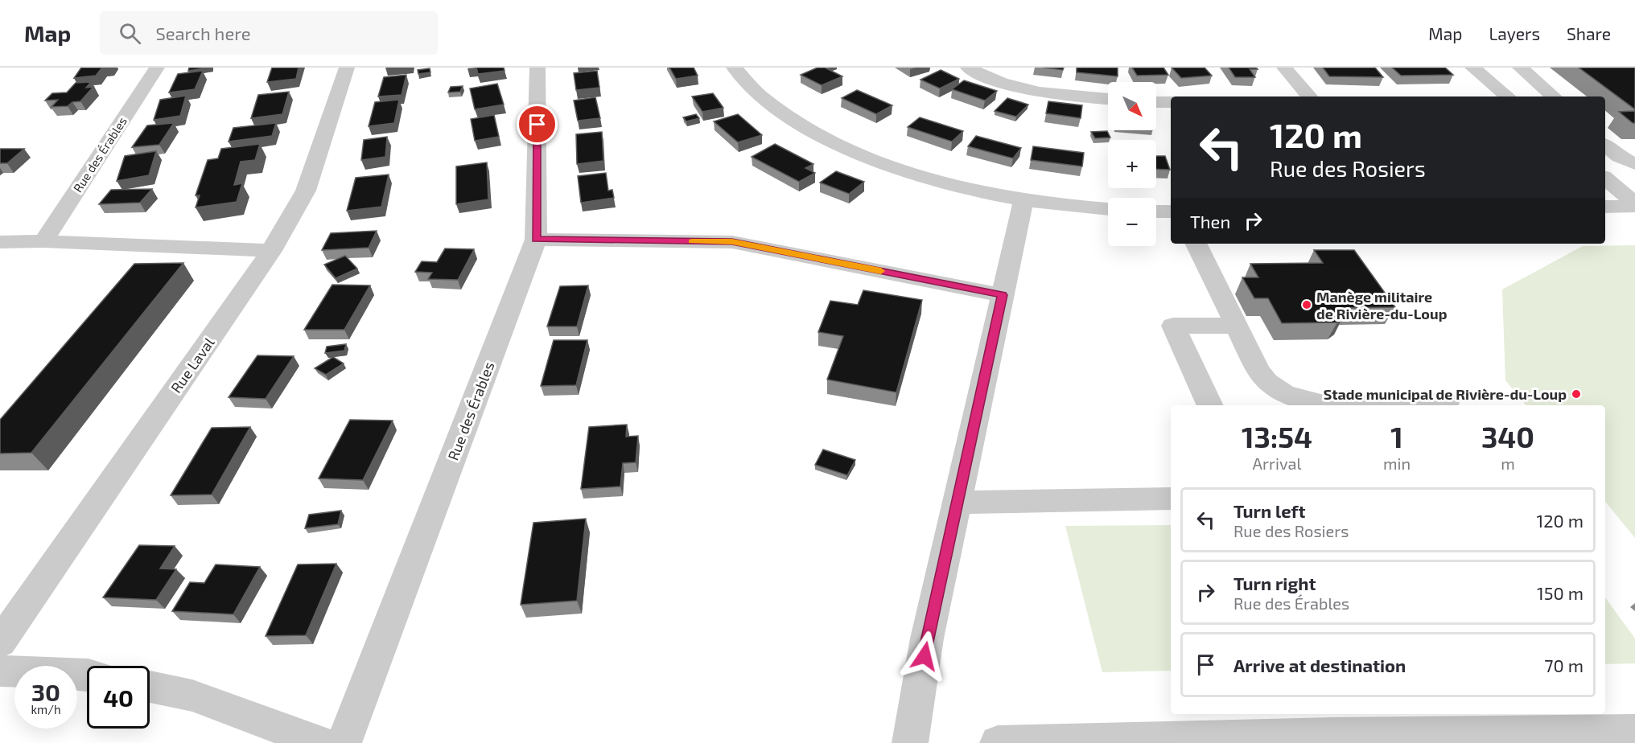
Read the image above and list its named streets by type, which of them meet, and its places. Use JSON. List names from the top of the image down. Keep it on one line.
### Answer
{"streets":{"street":["Rue des Érables","Rue Laval"]},"places":["Manège militaire de Rivière-du-Loup","Stade municipal de Rivière-du-Loup"],"north":"bottom right","page":{"header":"Map","search":"Search here","nav":["Map","Layers","Share"],"map_buttons":["+","−"],"turn":["120 m","Rue des Rosiers"],"then":"Then","eta":["13:54","Arrival","1","min","340","m"],"list":[{"name":"Turn left","note":"Rue des Rosiers","value":"120 m"},{"name":"Turn right","note":"Rue des Érables","value":"150 m"},{"name":"Arrive at destination","value":"70 m"}],"speed":"30 km/h","limit":"40"}}
